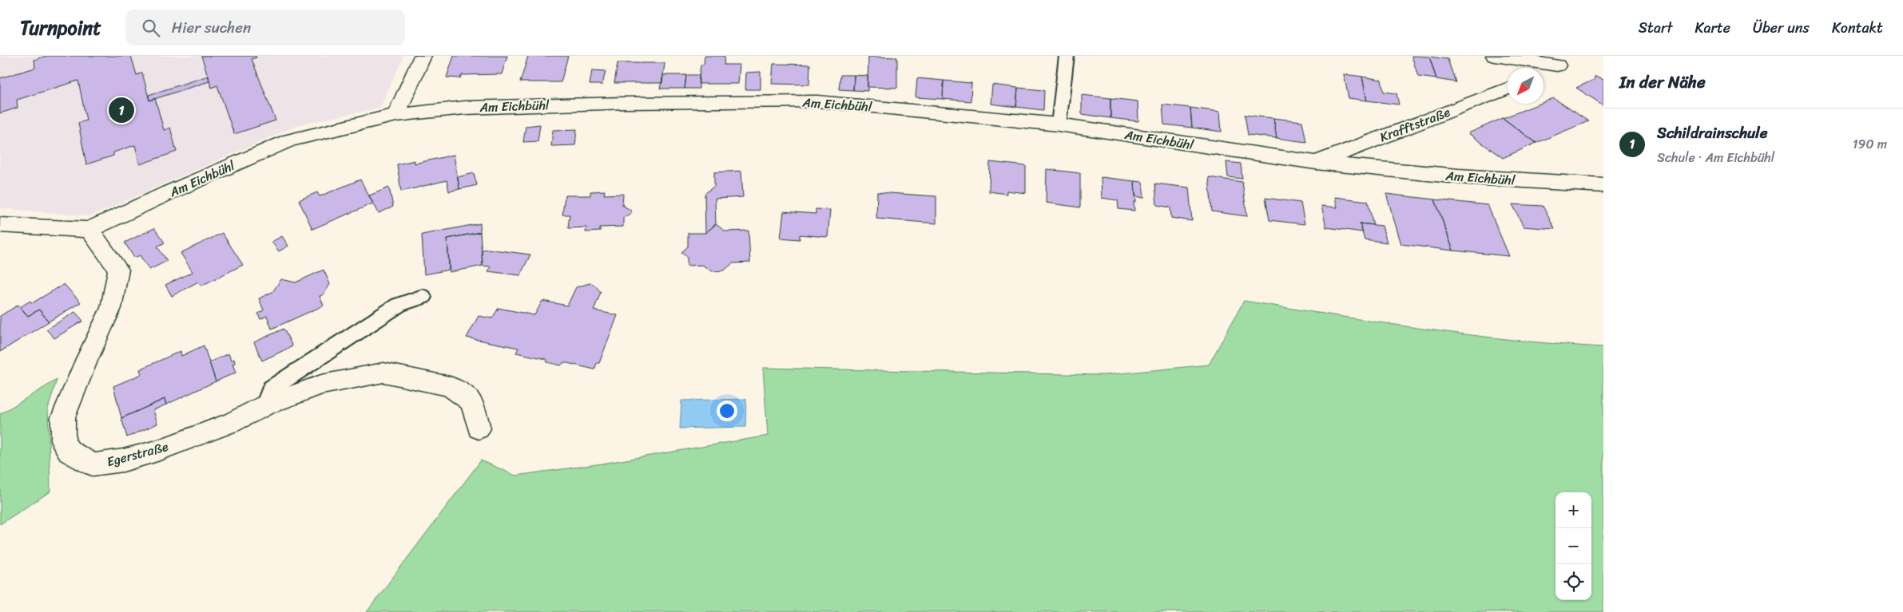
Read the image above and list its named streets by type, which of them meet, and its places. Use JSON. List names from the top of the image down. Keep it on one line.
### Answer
{"streets":{"street":["Am Eichbühl","Krafftstraße","Egerstraße"]},"crossings":[["Am Eichbühl","Krafftstraße"],["Am Eichbühl","Egerstraße"]],"north":"bottom left","page":{"header":"Turnpoint","search":"Hier suchen","nav":["Start","Karte","Über uns","Kontakt"],"heading":"In der Nähe","pins":"1","list":[{"mark":"1","name":"Schildrainschule","note":"Schule · Am Eichbühl","value":"190 m"}],"map_buttons":["+","−"]}}
